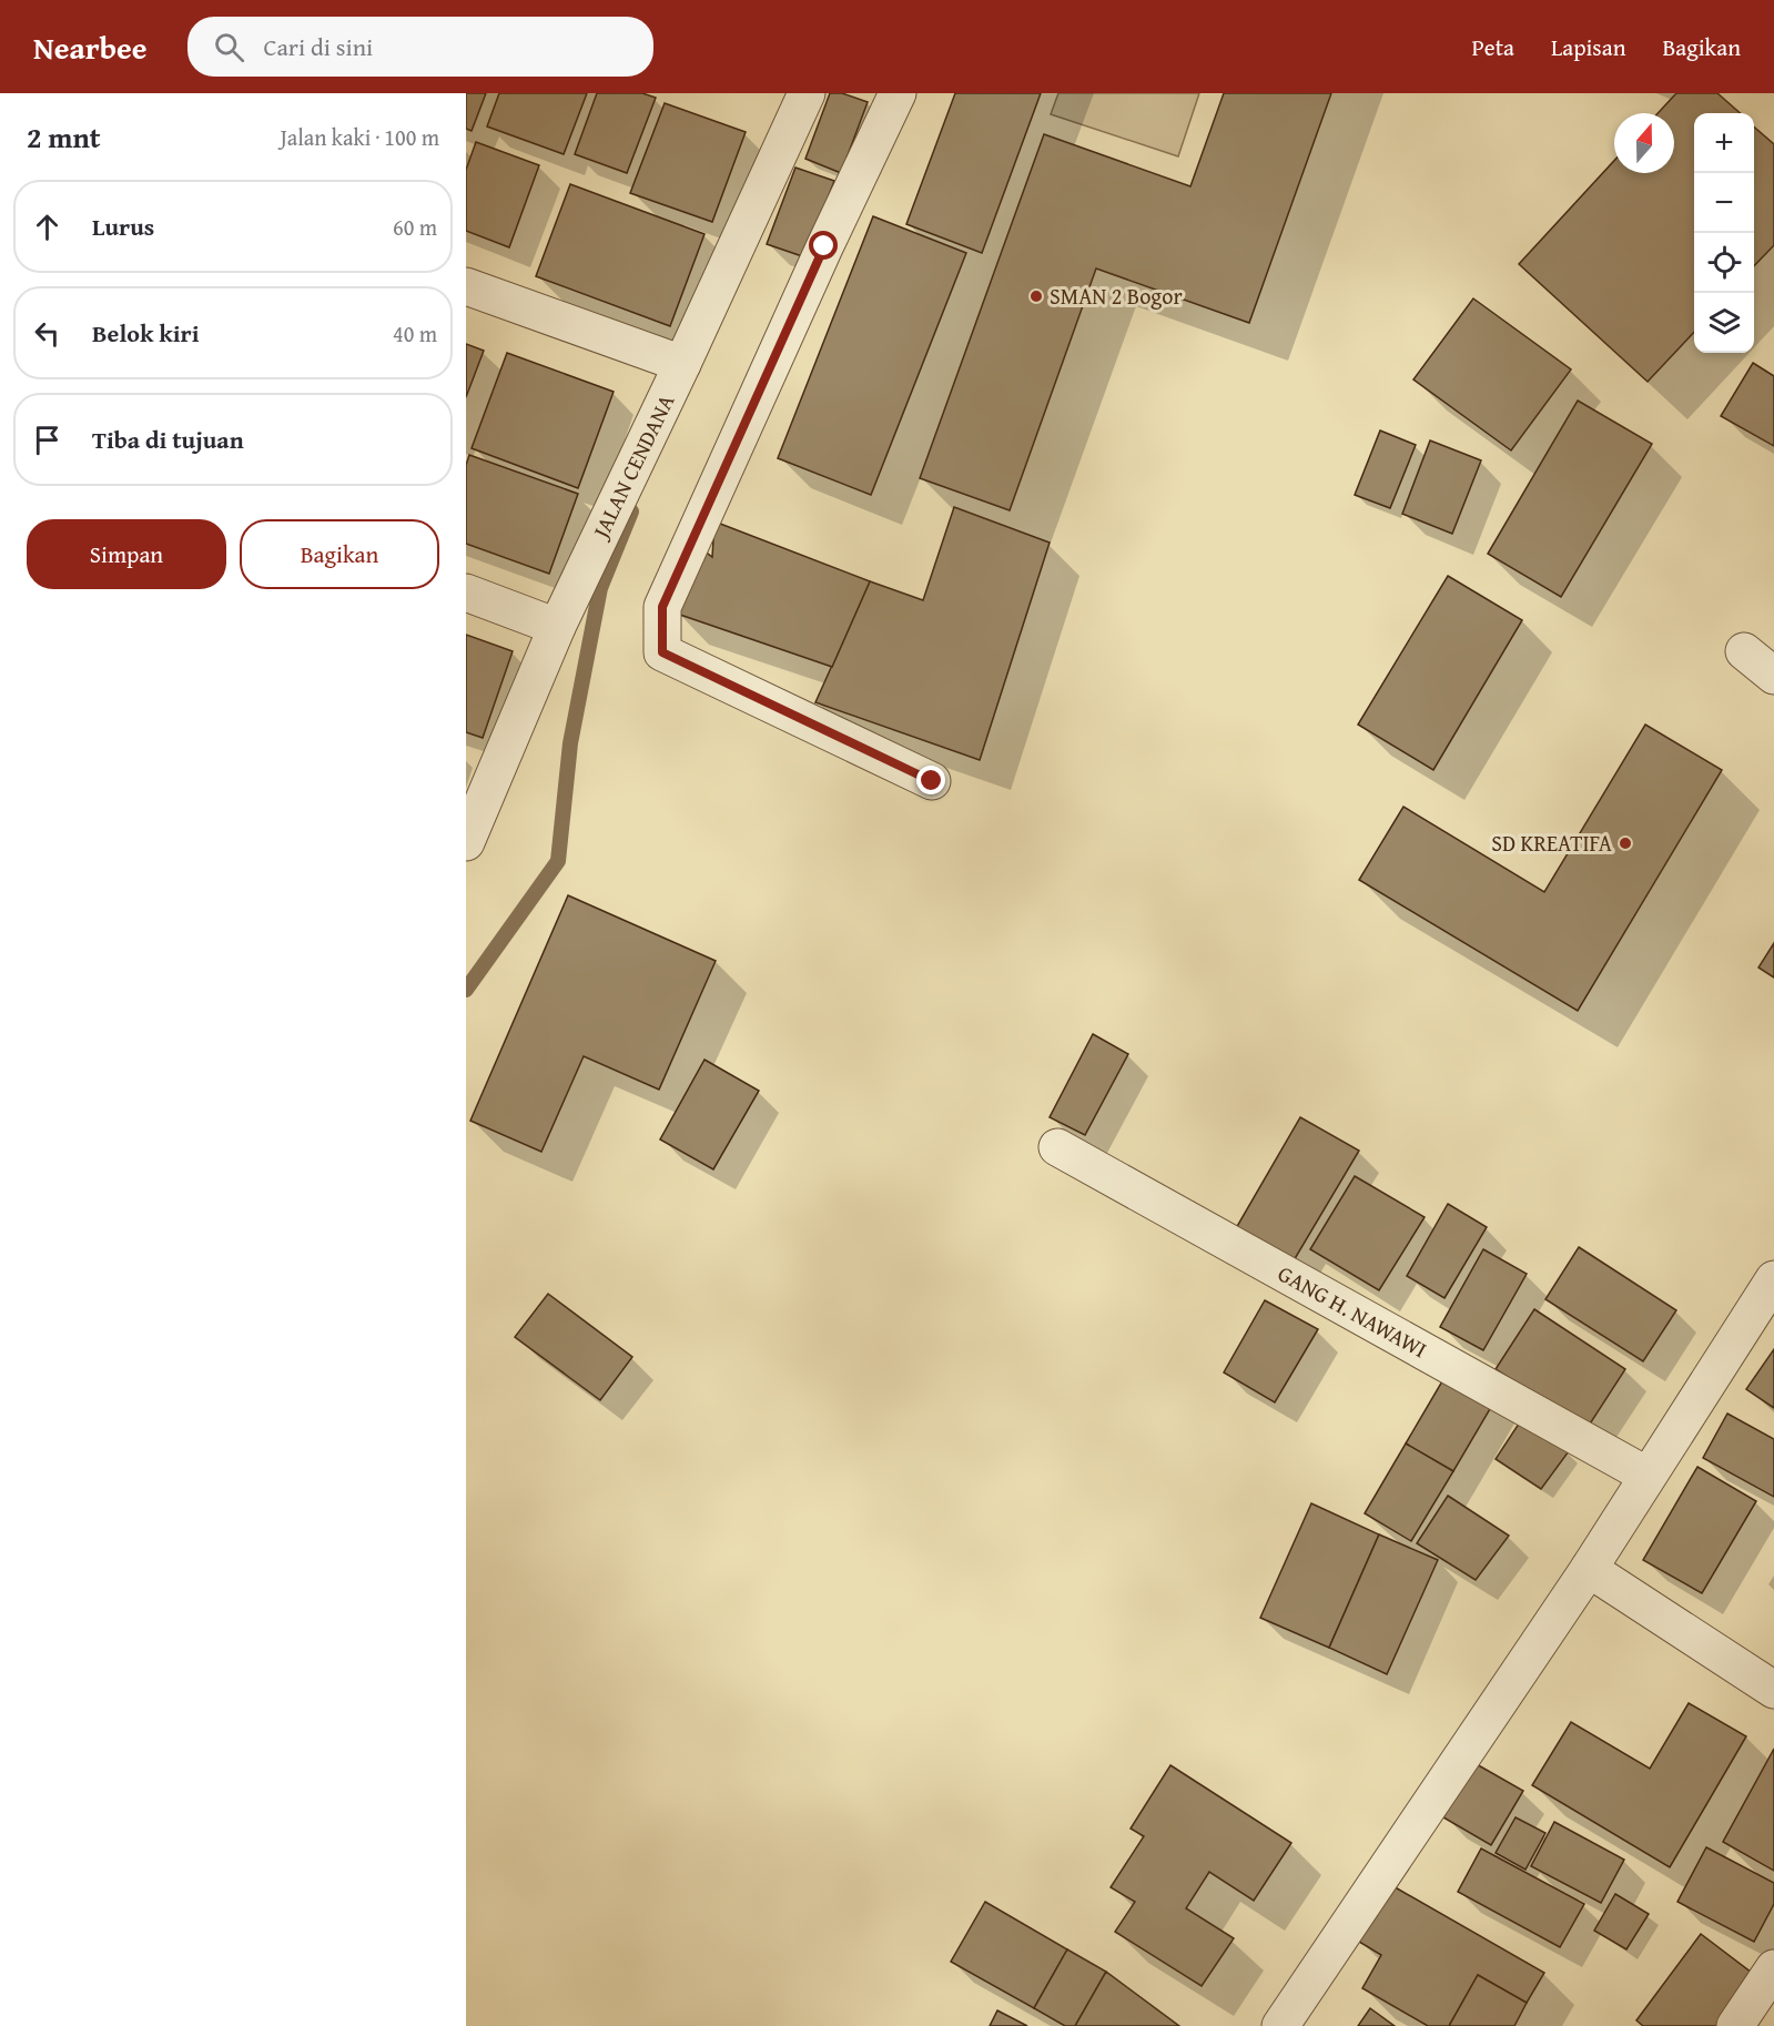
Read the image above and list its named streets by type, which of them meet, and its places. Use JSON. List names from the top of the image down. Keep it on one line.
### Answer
{"streets":{"street":["JALAN CENDANA","GANG H. NAWAWI"]},"places":["SMAN 2 Bogor","SD KREATIFA"],"north":"top","page":{"header":"Nearbee","search":"Cari di sini","nav":["Peta","Lapisan","Bagikan"],"heading":["2 mnt","Jalan kaki · 100 m"],"map_buttons":["+","−"],"list":[["Lurus","60 m"],["Belok kiri","40 m"],"Tiba di tujuan"],"buttons":["Simpan","Bagikan"]}}
